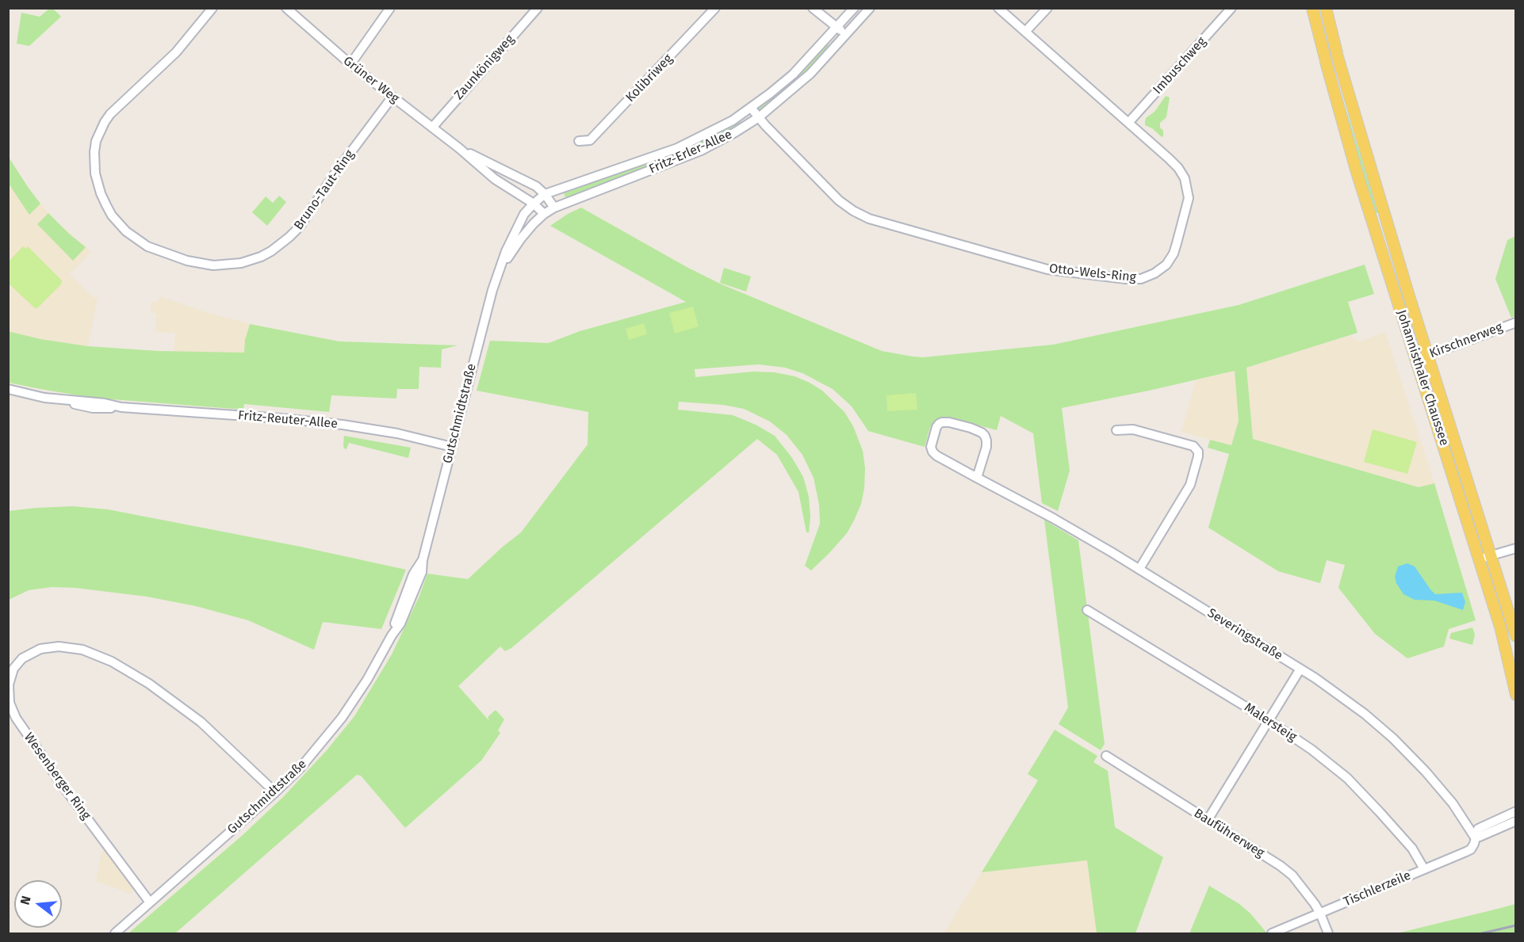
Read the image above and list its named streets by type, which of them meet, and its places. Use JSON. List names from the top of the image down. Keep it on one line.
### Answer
{"streets":{"main road":["Johannisthaler Chaussee"],"street":["Imbuschweg","Zaunkönigweg","Kolibriweg","Grüner Weg","Fritz-Erler-Allee","Bruno-Taut-Ring","Otto-Wels-Ring","Kirschnerweg","Gutschmidtstraße","Fritz-Reuter-Allee","Severingstraße","Malersteig","Wesenberger Ring","Bauführerweg","Tischlerzeile"]},"crossings":[["Imbuschweg","Otto-Wels-Ring"],["Zaunkönigweg","Grüner Weg"],["Grüner Weg","Fritz-Erler-Allee"],["Grüner Weg","Bruno-Taut-Ring"],["Grüner Weg","Gutschmidtstraße"],["Fritz-Erler-Allee","Otto-Wels-Ring"],["Fritz-Erler-Allee","Gutschmidtstraße"],["Kirschnerweg","Johannisthaler Chaussee"],["Gutschmidtstraße","Fritz-Reuter-Allee"],["Gutschmidtstraße","Wesenberger Ring"],["Severingstraße","Tischlerzeile"],["Malersteig","Tischlerzeile"],["Bauführerweg","Tischlerzeile"]],"north":"left"}
